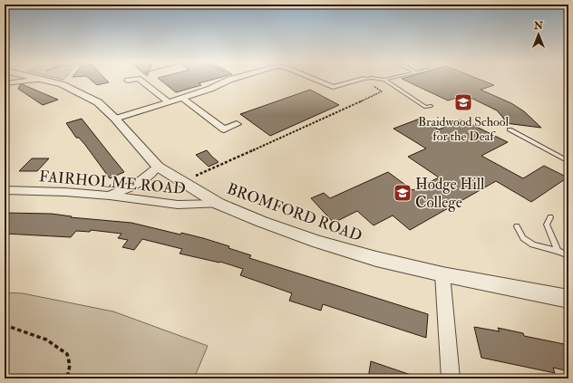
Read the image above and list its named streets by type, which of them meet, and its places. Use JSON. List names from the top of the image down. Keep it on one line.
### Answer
{"streets":{"street":["FAIRHOLME ROAD","BROMFORD ROAD"]},"crossings":[["FAIRHOLME ROAD","BROMFORD ROAD"]],"places":{"school or university":["Braidwood School for the Deaf","Hodge Hill College"]},"north":"top"}
